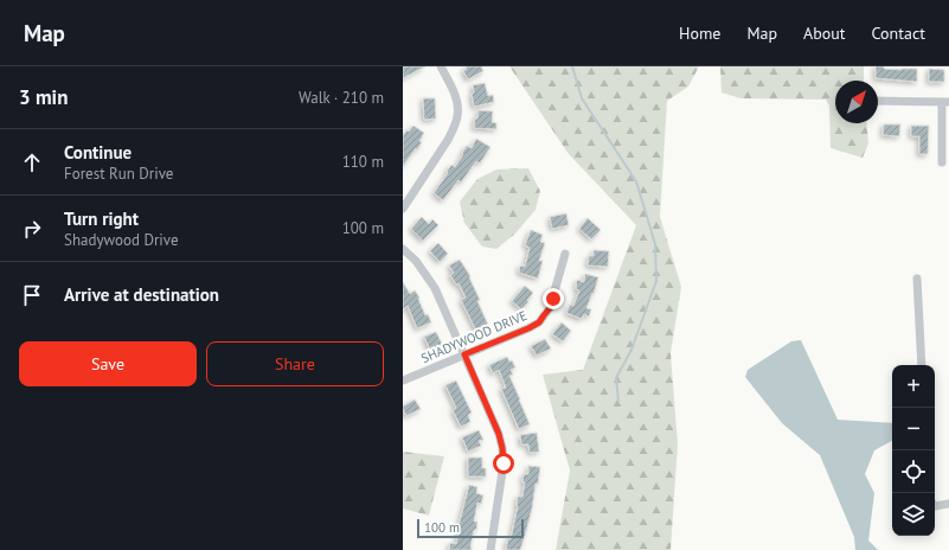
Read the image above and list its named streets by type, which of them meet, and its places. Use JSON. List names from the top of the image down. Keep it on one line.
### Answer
{"streets":{"street":["SHADYWOOD DRIVE"]},"scale_bar":"100 m","north":"top right","page":{"header":"Map","nav":["Home","Map","About","Contact"],"heading":["3 min","Walk · 210 m"],"list":[["Continue","Forest Run Drive","110 m"],["Turn right","Shadywood Drive","100 m"],"Arrive at destination"],"buttons":["Save","Share"],"map_buttons":["+","−"],"scale":"100 m"}}
